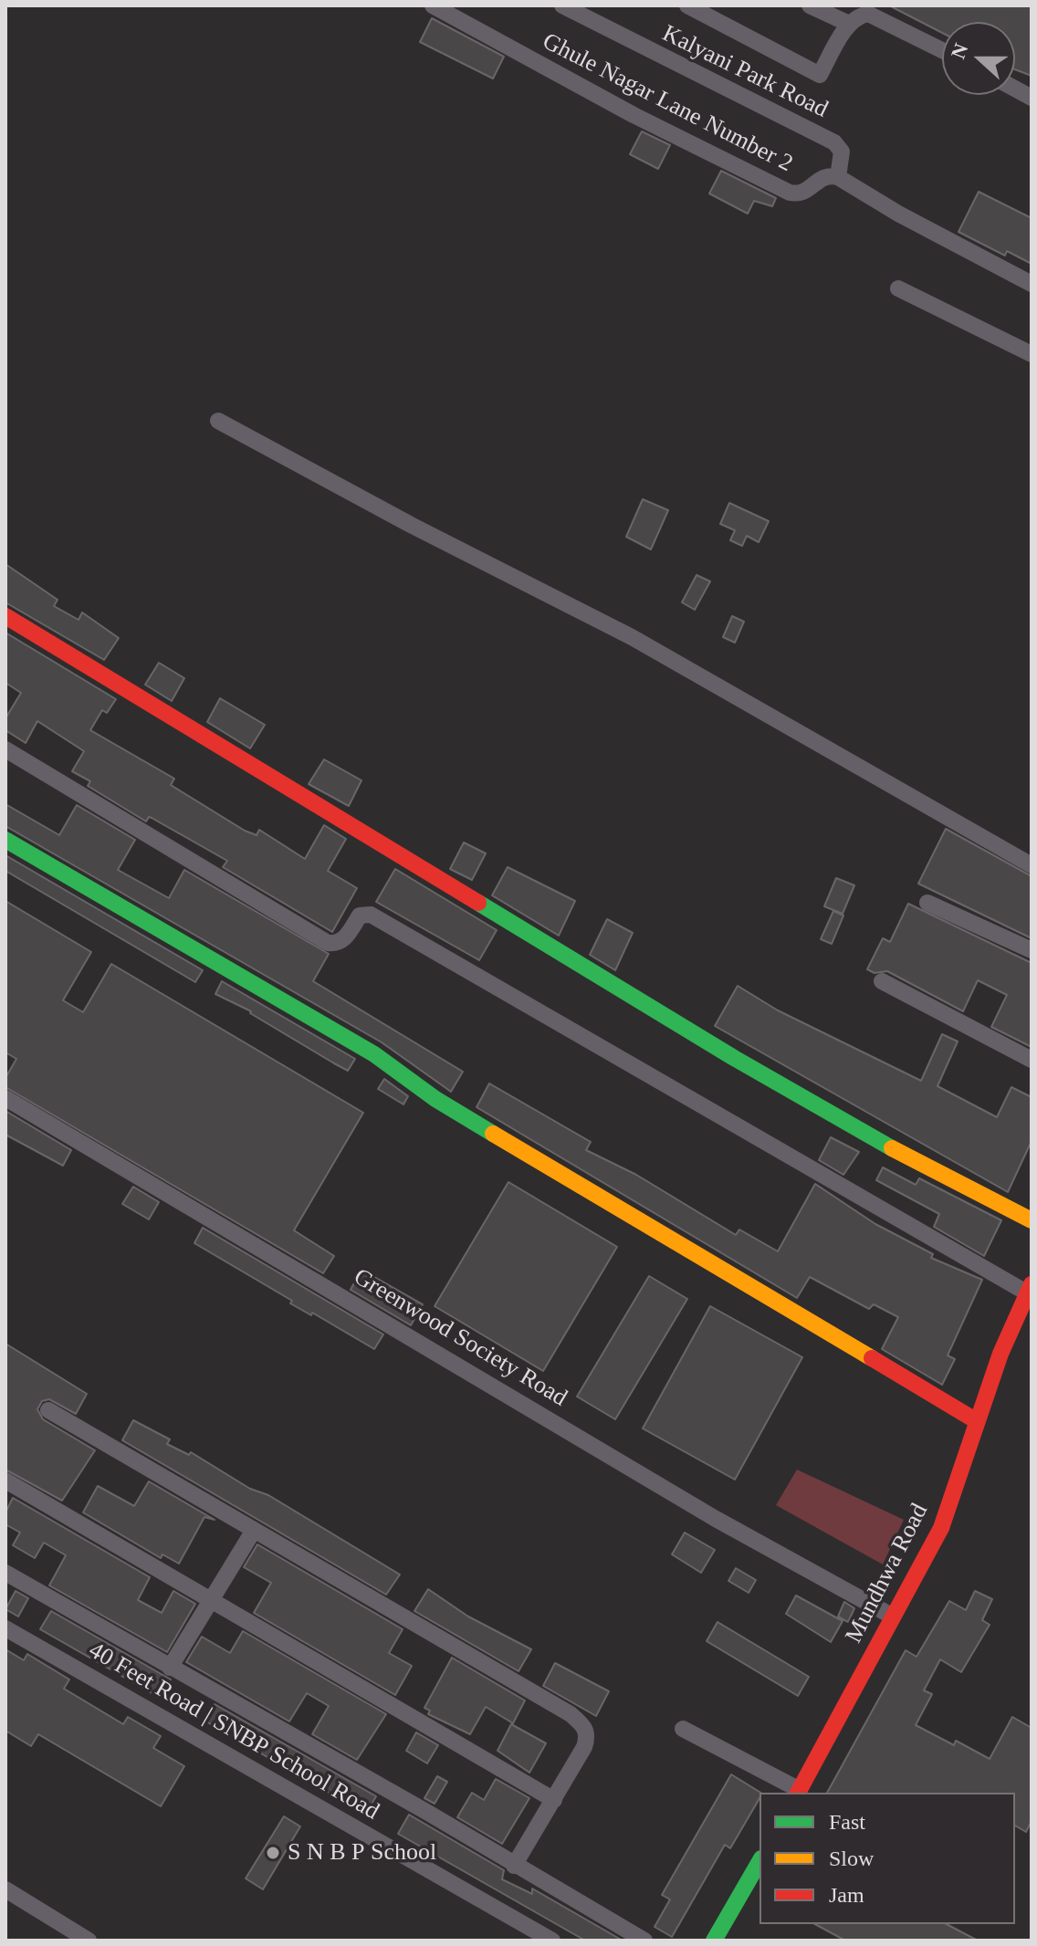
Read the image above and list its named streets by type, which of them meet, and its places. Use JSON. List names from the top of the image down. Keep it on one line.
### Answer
{"streets":{"street":["Kalyani Park Road","Ghule Nagar Lane Number 2","Greenwood Society Road","Mundhwa Road","40 Feet Road | SNBP School Road"]},"crossings":[["Kalyani Park Road","Ghule Nagar Lane Number 2"],["Greenwood Society Road","Mundhwa Road"]],"places":["S N B P School"],"legend":["Fast","Slow","Jam"],"north":"left"}
